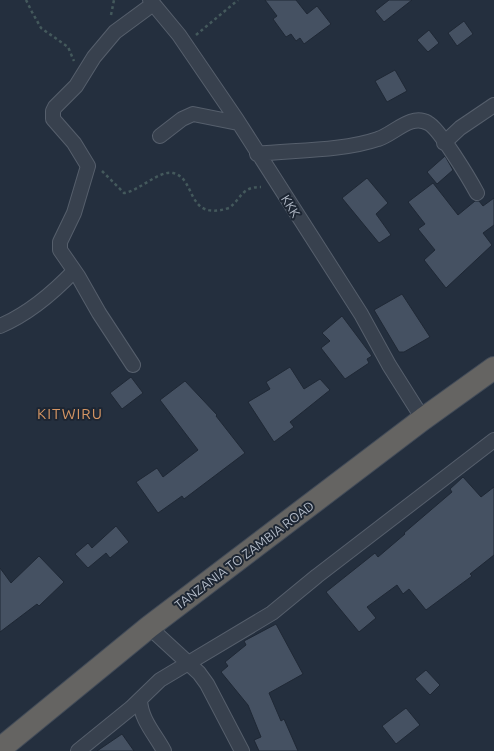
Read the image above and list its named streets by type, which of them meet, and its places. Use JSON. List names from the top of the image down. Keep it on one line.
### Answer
{"streets":{"highway":["TANZANIA TO ZAMBIA ROAD"],"street":["KKK"]},"crossings":[["KKK","TANZANIA TO ZAMBIA ROAD"]],"districts":["KITWIRU"]}
